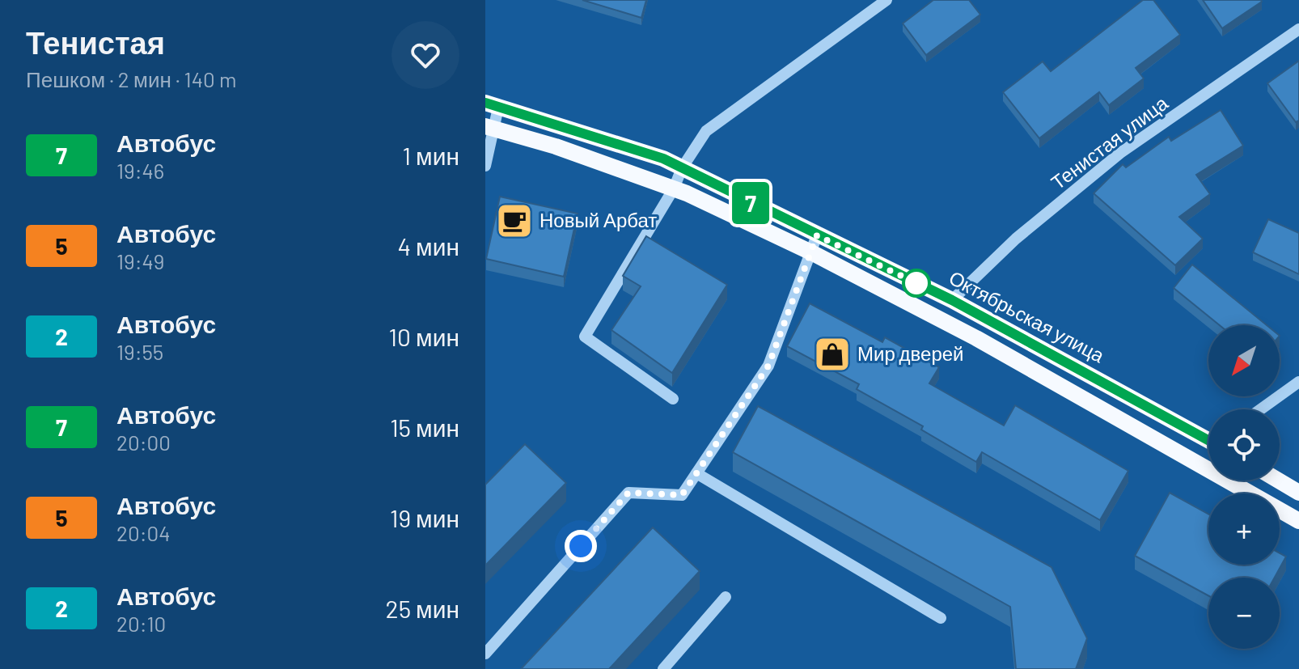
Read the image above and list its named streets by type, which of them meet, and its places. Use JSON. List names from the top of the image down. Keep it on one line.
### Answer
{"streets":{"main road":["Октябрьская улица"],"street":["Тенистая улица"]},"crossings":[["Тенистая улица","Октябрьская улица"]],"places":{"cafe":["Новый Арбат"],"shop":["Мир дверей"]},"lines":["bus line 7"],"north":"bottom left","page":{"heading":["Тенистая","Пешком · 2 мин · 140 m"],"on_map":"7","list":[{"mark":"7","name":"Автобус","note":"19:46","value":"1 мин"},{"mark":"5","name":"Автобус","note":"19:49","value":"4 мин"},{"mark":"2","name":"Автобус","note":"19:55","value":"10 мин"},{"mark":"7","name":"Автобус","note":"20:00","value":"15 мин"},{"mark":"5","name":"Автобус","note":"20:04","value":"19 мин"},{"mark":"2","name":"Автобус","note":"20:10","value":"25 мин"}],"map_buttons":["+","−"]}}
